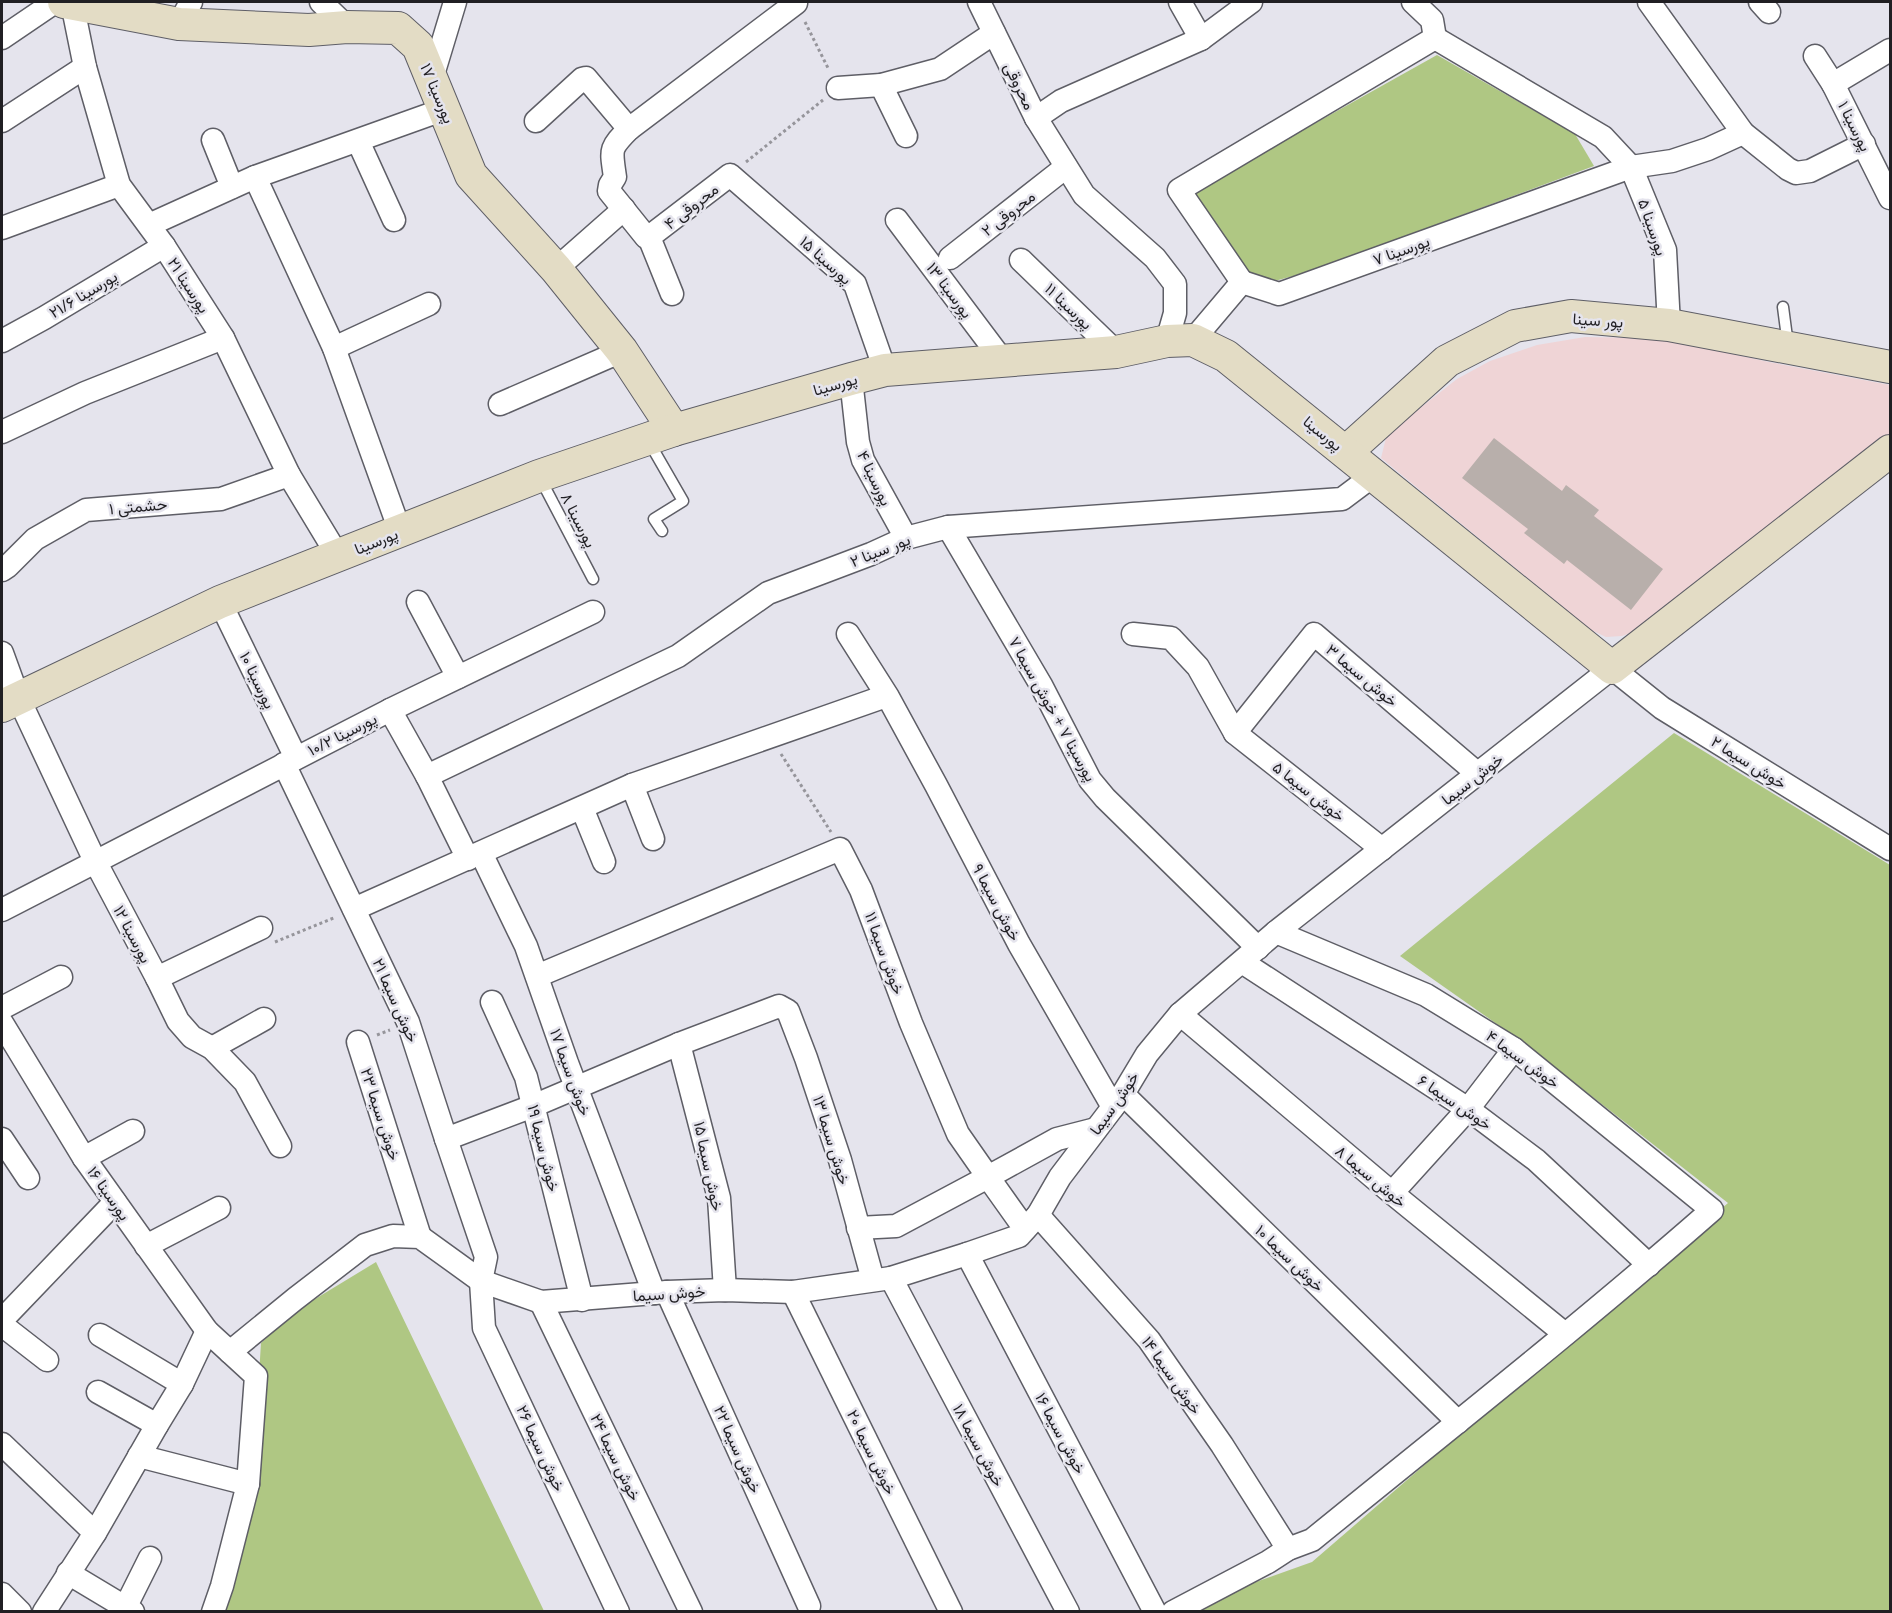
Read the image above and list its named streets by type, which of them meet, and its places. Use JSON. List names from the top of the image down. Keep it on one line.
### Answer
{"streets":{"street":["محروقی","پورسینا ۱۷","پورسینا ۱","محروقی ۴","محروقی ۲","پورسینا ۵","پورسینا ۷","پورسینا ۱۵","پورسینا ۲۱","پورسینا ۱۳","پورسینا ۲۱/۶","پورسینا ۱۱","پور سینا","پورسینا","پورسینا ۴","حشمتی ۱","پور سینا ۲","خوش سیما ۳","پورسینا ۱۰","پورسینا ۷ + خوش سیما ۷","پورسینا ۱۰/۲","خوش سیما ۲","خوش سیما","خوش سیما ۵","خوش سیما ۹","پورسینا ۱۲","خوش سیما ۱۱","خوش سیما ۲۱","خوش سیما ۴","خوش سیما ۱۷","خوش سیما ۶","خوش سیما ۲۳","خوش سیما ۱۳","خوش سیما ۱۹","خوش سیما ۱۵","خوش سیما ۸","پورسینا ۱۶","خوش سیما ۱۰","خوش سیما ۱۴","خوش سیما ۱۶","خوش سیما ۱۸","خوش سیما ۲۶","خوش سیما ۲۲","خوش سیما ۲۰","خوش سیما ۲۴"],"lane":["پورسینا ۸"]},"crossings":[["محروقی","محروقی ۲"],["محروقی","پورسینا"],["پورسینا ۱۷","پورسینا ۲۱"],["پورسینا ۱۷","پورسینا"],["محروقی ۴","پورسینا ۱۵"],["پورسینا ۵","پورسینا ۷"],["پورسینا ۵","پور سینا"],["پورسینا ۱۵","پورسینا"],["پورسینا ۲۱","پورسینا ۲۱/۶"],["پورسینا ۲۱","پورسینا"],["پورسینا ۲۱","حشمتی ۱"],["پورسینا ۱۳","پورسینا"],["پورسینا ۱۱","پورسینا"],["پور سینا","پورسینا"],["پورسینا","پورسینا ۴"],["پورسینا","پورسینا ۸"],["پورسینا","پور سینا ۲"],["پورسینا","پورسینا ۱۰"],["پورسینا","خوش سیما ۲"],["پورسینا","خوش سیما"],["پورسینا","پورسینا ۱۲"],["پورسینا ۴","پور سینا ۲"],["پور سینا ۲","پورسینا ۷ + خوش سیما ۷"],["پور سینا ۲","خوش سیما ۱۷"],["خوش سیما ۳","خوش سیما"],["خوش سیما ۳","خوش سیما ۵"],["پورسینا ۱۰","پورسینا ۱۰/۲"],["پورسینا ۱۰","خوش سیما ۲۱"],["پورسینا ۷ + خوش سیما ۷","خوش سیما"],["پورسینا ۷ + خوش سیما ۷","خوش سیما ۶"],["پورسینا ۱۰/۲","پورسینا ۱۲"],["پورسینا ۱۰/۲","خوش سیما ۲۱"],["پورسینا ۱۰/۲","خوش سیما ۱۷"],["خوش سیما ۲","خوش سیما"],["خوش سیما","خوش سیما ۵"],["خوش سیما","خوش سیما ۹"],["خوش سیما","خوش سیما ۱۱"],["خوش سیما","خوش سیما ۲۱"],["خوش سیما","خوش سیما ۴"],["خوش سیما","خوش سیما ۱۷"],["خوش سیما","خوش سیما ۶"],["خوش سیما","خوش سیما ۲۳"],["خوش سیما","خوش سیما ۱۳"],["خوش سیما","خوش سیما ۱۹"],["خوش سیما","خوش سیما ۱۵"],["خوش سیما","خوش سیما ۸"],["خوش سیما","خوش سیما ۱۰"],["خوش سیما","خوش سیما ۱۴"],["خوش سیما","خوش سیما ۱۶"],["خوش سیما","خوش سیما ۱۸"],["خوش سیما","خوش سیما ۲۶"],["خوش سیما","خوش سیما ۲۲"],["خوش سیما","خوش سیما ۲۰"],["خوش سیما","خوش سیما ۲۴"],["خوش سیما ۹","خوش سیما ۱۰"],["خوش سیما ۱۱","خوش سیما ۱۴"],["خوش سیما ۲۱","خوش سیما ۲۶"],["خوش سیما ۴","خوش سیما ۶"],["خوش سیما ۱۷","خوش سیما ۲۲"],["خوش سیما ۱۳","خوش سیما ۱۵"],["خوش سیما ۱۳","خوش سیما ۱۸"]]}
